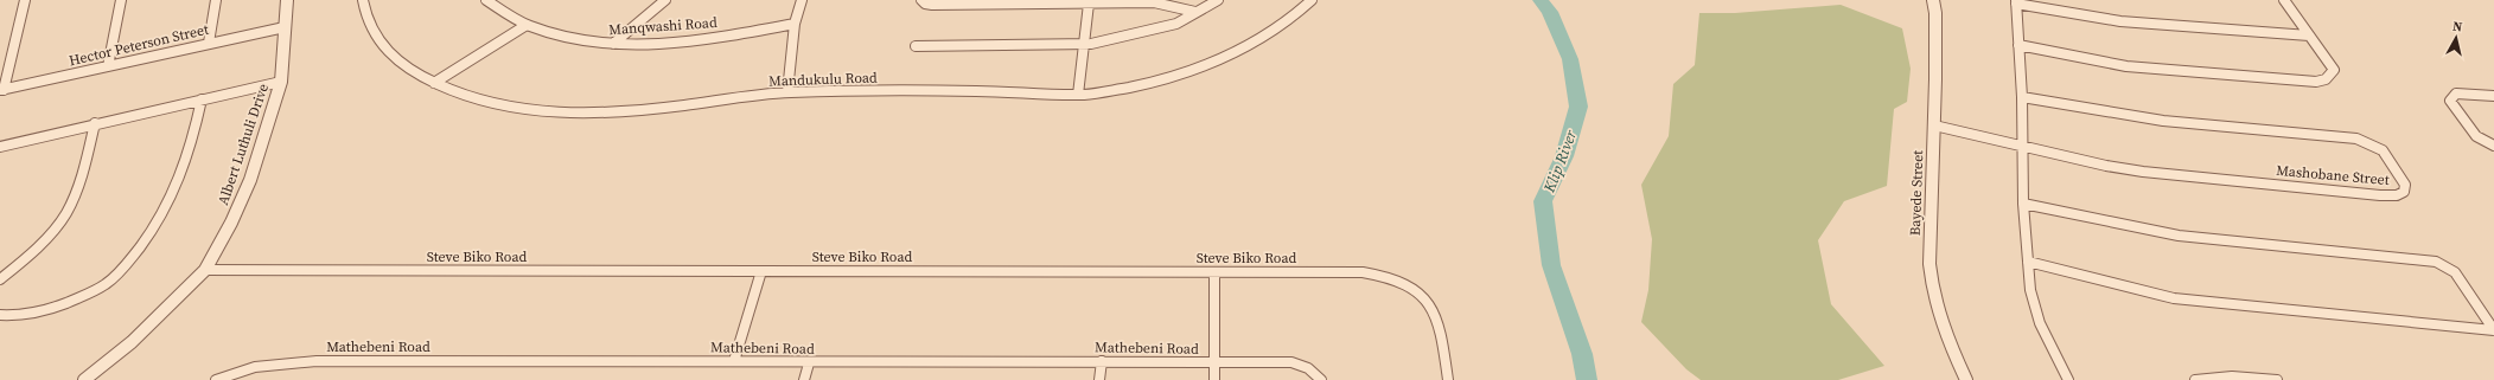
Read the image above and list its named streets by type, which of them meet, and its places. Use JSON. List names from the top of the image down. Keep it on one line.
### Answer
{"streets":{"street":["Manqwashi Road","Hector Peterson Street","Mandukulu Road","Albert Luthuli Drive","Mashobane Street","Bayede Street","Steve Biko Road","Mathebeni Road"]},"crossings":[["Hector Peterson Street","Albert Luthuli Drive"],["Albert Luthuli Drive","Steve Biko Road"],["Mashobane Street","Bayede Street"]],"water":["Klip River"],"north":"top"}
